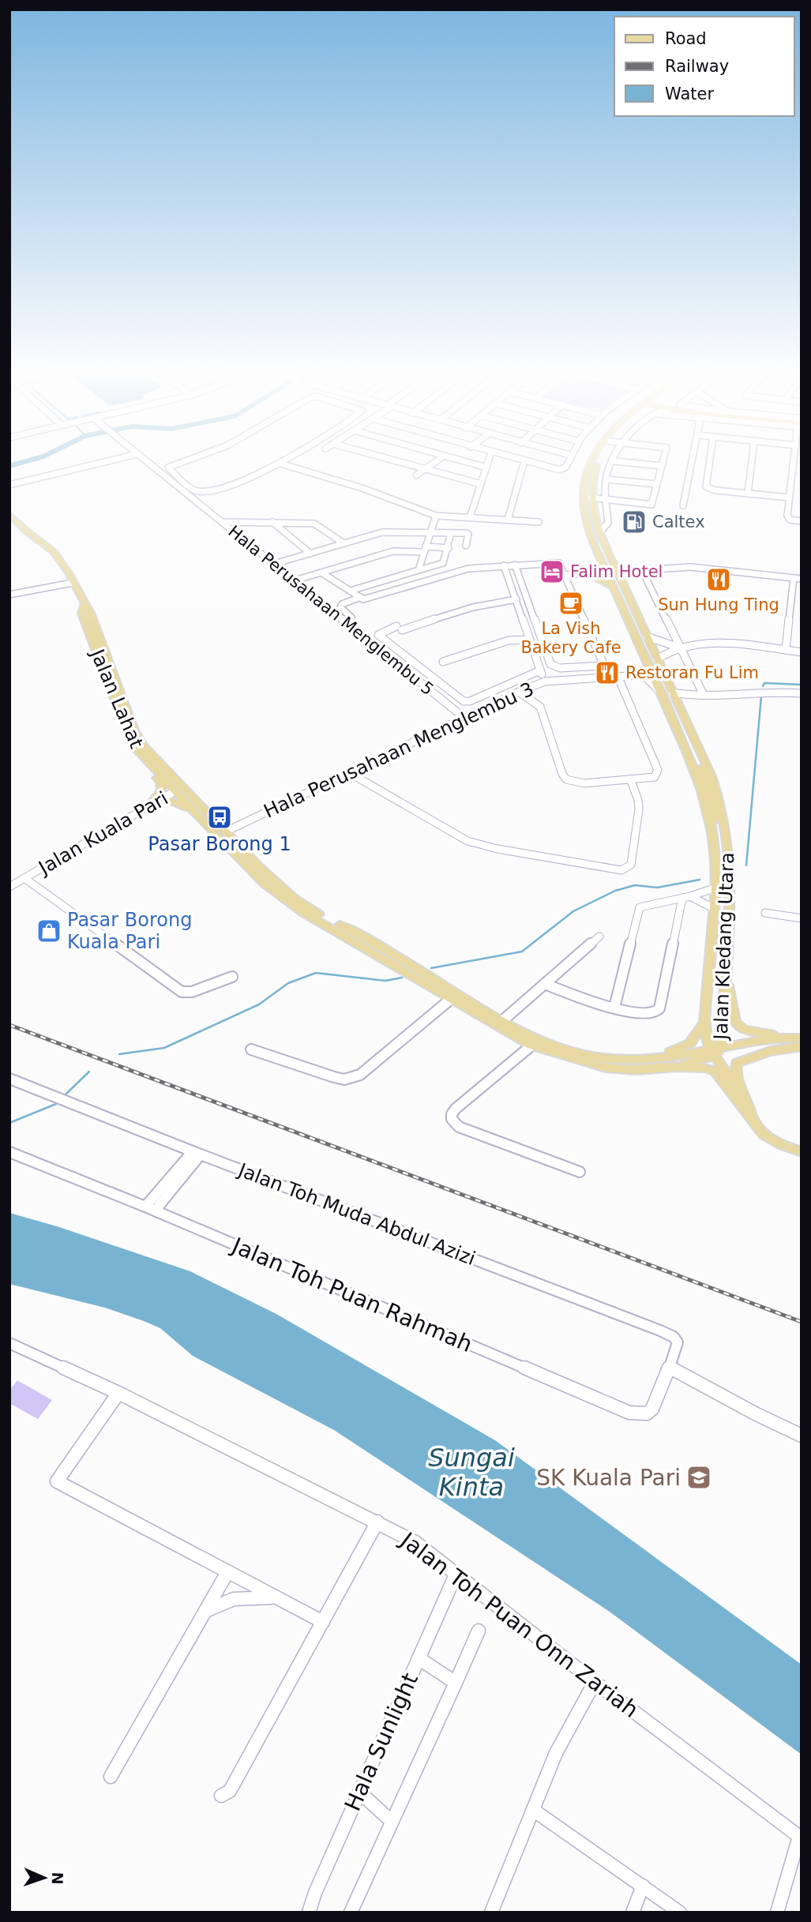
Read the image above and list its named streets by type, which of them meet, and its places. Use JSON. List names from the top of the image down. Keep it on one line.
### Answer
{"streets":{"main road":["Jalan Lahat","Jalan Kledang Utara"],"street":["Hala Perusahaan Menglembu 5","Hala Perusahaan Menglembu 3","Jalan Kuala Pari","Jalan Toh Muda Abdul Azizi","Jalan Toh Puan Rahmah","Jalan Toh Puan Onn Zariah","Hala Sunlight"]},"crossings":[["Hala Perusahaan Menglembu 5","Hala Perusahaan Menglembu 3"],["Jalan Lahat","Jalan Kuala Pari"],["Jalan Lahat","Jalan Kledang Utara"],["Jalan Toh Muda Abdul Azizi","Jalan Toh Puan Rahmah"],["Jalan Toh Puan Onn Zariah","Hala Sunlight"]],"water":["Sungai Kinta"],"places":{"fuel station":["Caltex"],"hotel":["Falim Hotel"],"restaurant":["Sun Hung Ting","Restoran Fu Lim"],"cafe":["La Vish Bakery Cafe"],"bus stop":["Pasar Borong 1"],"shop":["Pasar Borong Kuala Pari"],"school or university":["SK Kuala Pari"]},"legend":["Road","Railway","Water"],"north":"right"}
